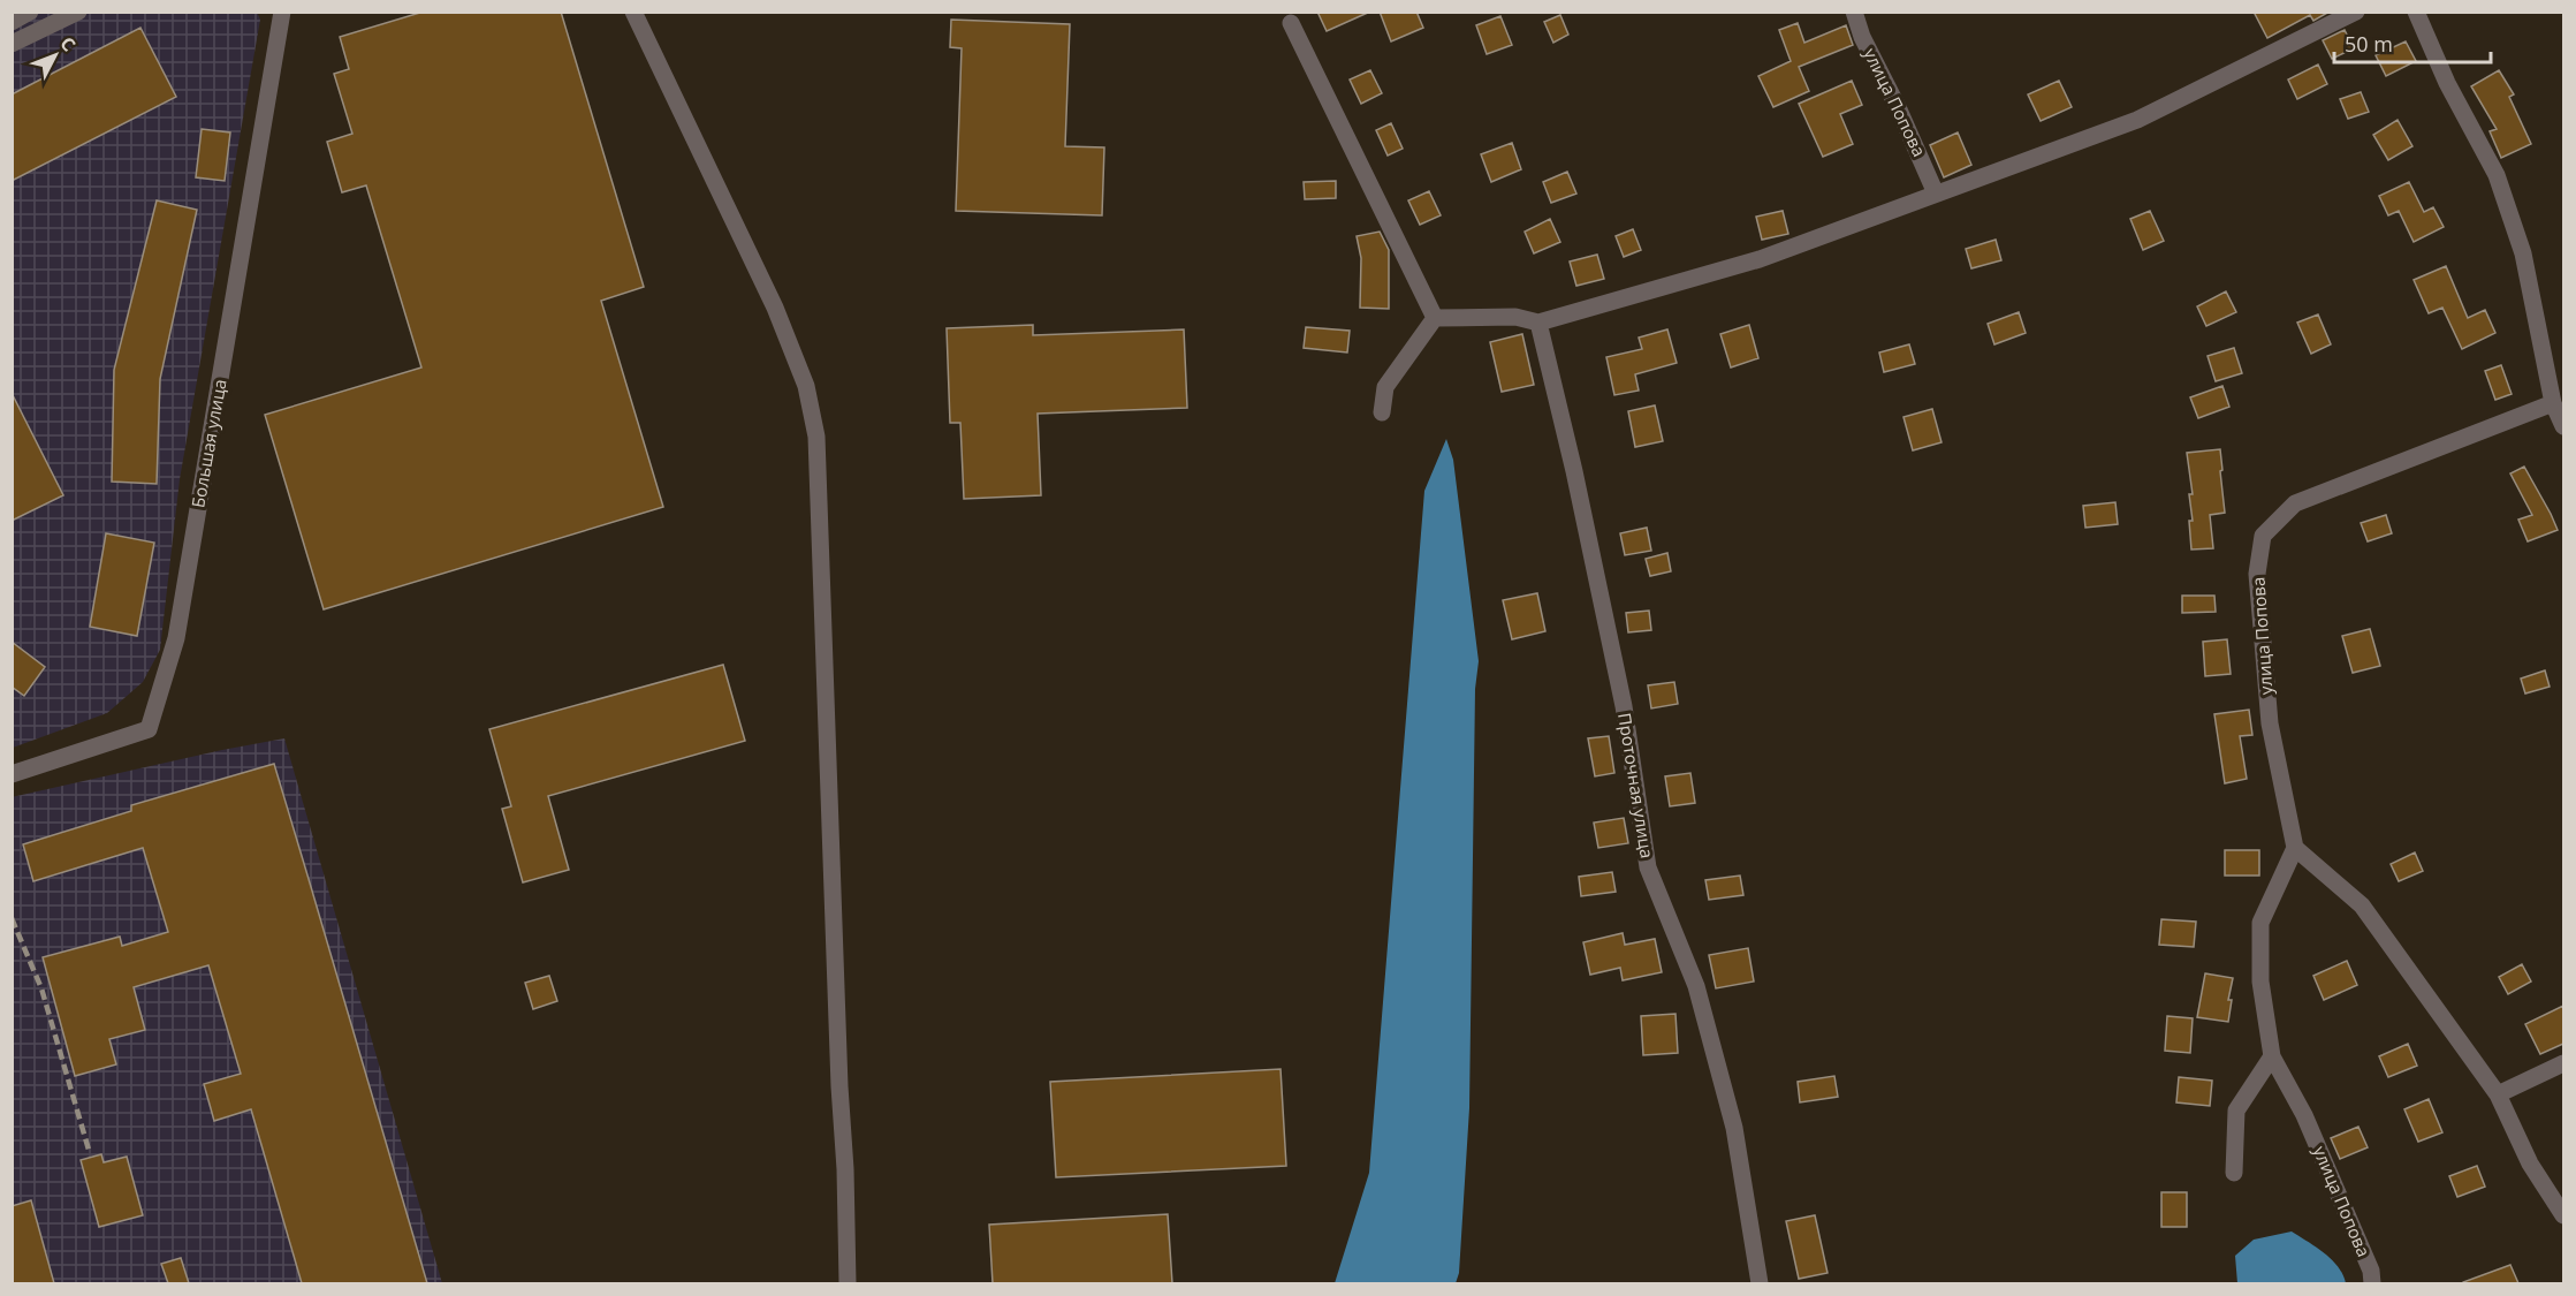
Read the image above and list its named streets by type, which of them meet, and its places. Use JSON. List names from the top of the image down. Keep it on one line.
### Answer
{"streets":{"street":["улица Попова","Большая улица","Проточная улица"]},"scale_bar":"50 m","north":"top right"}
